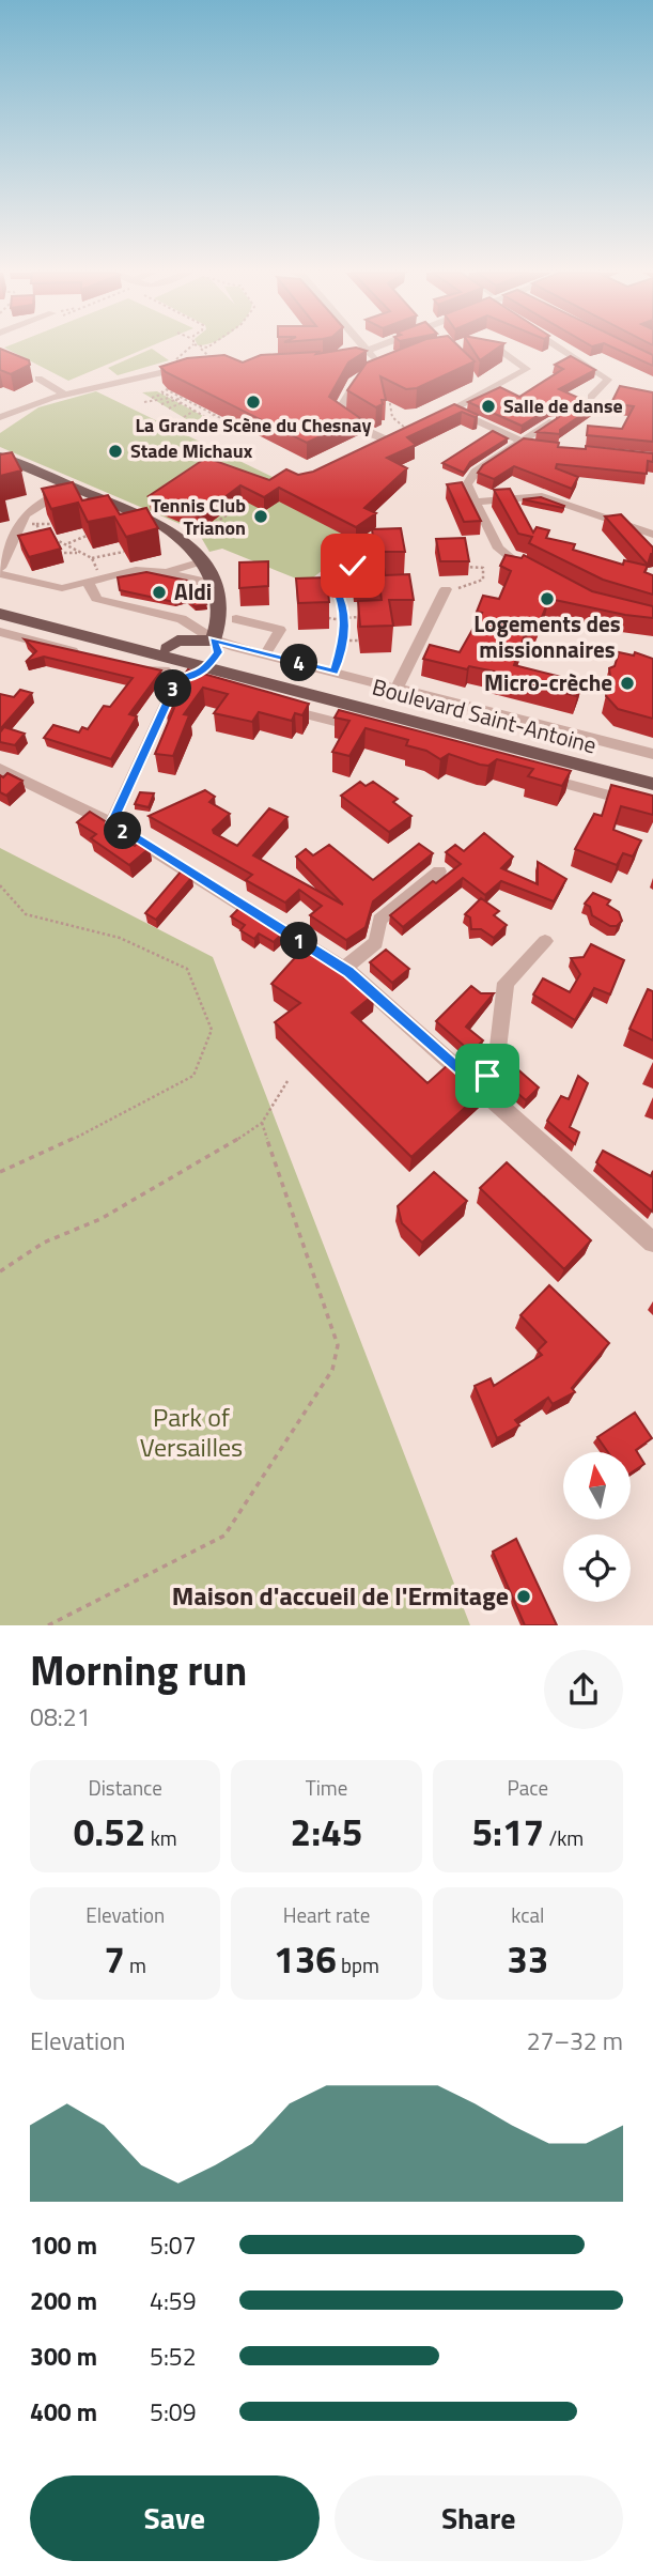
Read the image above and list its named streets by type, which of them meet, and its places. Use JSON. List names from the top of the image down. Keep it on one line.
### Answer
{"streets":{"main road":["Boulevard Saint-Antoine"]},"parks":["Park of Versailles"],"places":["La Grande Scène du Chesnay","Salle de danse","Stade Michaux","Tennis Club Trianon","Aldi","Logements des missionnaires","Micro-crèche","Maison d'accueil de l'Ermitage"],"north":"top","page":{"pins":["4","3","2","1"],"heading":["Morning run","08:21"],"stats":[["Distance","0.52 km"],["Time","2:45"],["Pace","5:17 /km"],["Elevation","7 m"],["Heart rate","136 bpm"],["kcal","33"]],"chart":["Elevation","27–32 m"],"list":[{"name":"100 m","note":"5:07"},{"name":"200 m","note":"4:59"},{"name":"300 m","note":"5:52"},{"name":"400 m","note":"5:09"}],"buttons":["Save","Share"]}}
